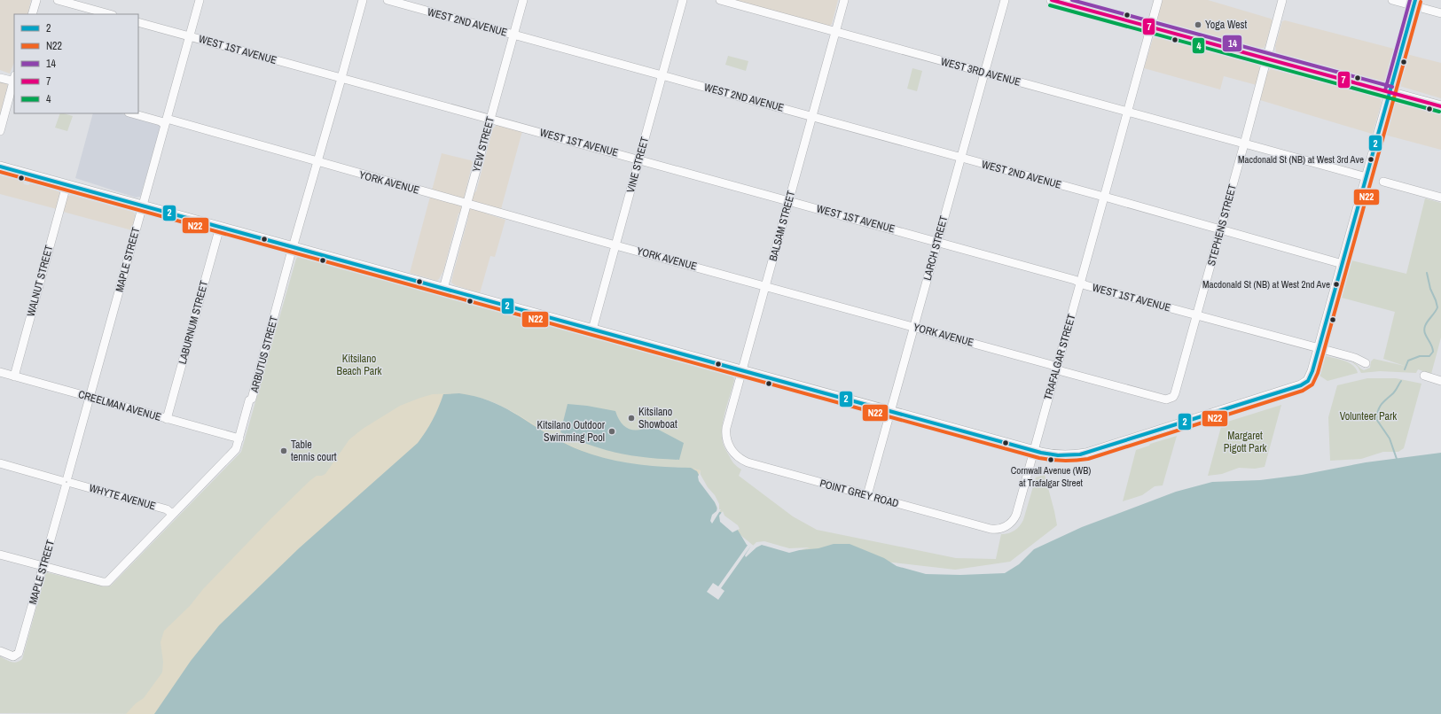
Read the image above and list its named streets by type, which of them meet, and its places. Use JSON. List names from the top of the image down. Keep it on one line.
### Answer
{"streets":{"street":["WEST 2ND AVENUE","WEST 1ST AVENUE","WEST 3RD AVENUE","YEW STREET","VINE STREET","YORK AVENUE","STEPHENS STREET","BALSAM STREET","LARCH STREET","MAPLE STREET","WALNUT STREET","LABURNUM STREET","ARBUTUS STREET","TRAFALGAR STREET","CREELMAN AVENUE","POINT GREY ROAD","WHYTE AVENUE"]},"crossings":[["WEST 2ND AVENUE","YEW STREET"],["WEST 2ND AVENUE","VINE STREET"],["WEST 2ND AVENUE","STEPHENS STREET"],["WEST 2ND AVENUE","BALSAM STREET"],["WEST 2ND AVENUE","LARCH STREET"],["WEST 2ND AVENUE","TRAFALGAR STREET"],["WEST 1ST AVENUE","YEW STREET"],["WEST 1ST AVENUE","VINE STREET"],["WEST 1ST AVENUE","STEPHENS STREET"],["WEST 1ST AVENUE","BALSAM STREET"],["WEST 1ST AVENUE","LARCH STREET"],["WEST 1ST AVENUE","MAPLE STREET"],["WEST 1ST AVENUE","ARBUTUS STREET"],["WEST 1ST AVENUE","TRAFALGAR STREET"],["WEST 3RD AVENUE","STEPHENS STREET"],["WEST 3RD AVENUE","BALSAM STREET"],["WEST 3RD AVENUE","LARCH STREET"],["WEST 3RD AVENUE","TRAFALGAR STREET"],["YEW STREET","YORK AVENUE"],["VINE STREET","YORK AVENUE"],["YORK AVENUE","STEPHENS STREET"],["YORK AVENUE","BALSAM STREET"],["YORK AVENUE","LARCH STREET"],["YORK AVENUE","MAPLE STREET"],["YORK AVENUE","ARBUTUS STREET"],["YORK AVENUE","TRAFALGAR STREET"],["BALSAM STREET","POINT GREY ROAD"],["LARCH STREET","POINT GREY ROAD"],["MAPLE STREET","ARBUTUS STREET"],["MAPLE STREET","CREELMAN AVENUE"],["MAPLE STREET","WHYTE AVENUE"],["WALNUT STREET","CREELMAN AVENUE"],["LABURNUM STREET","CREELMAN AVENUE"],["ARBUTUS STREET","CREELMAN AVENUE"],["ARBUTUS STREET","WHYTE AVENUE"],["TRAFALGAR STREET","POINT GREY ROAD"]],"parks":["Kitsilano Beach Park","Volunteer Park","Margaret Pigott Park"],"places":["Yoga West","Macdonald St (NB) at West 3rd Ave","Macdonald St (NB) at West 2nd Ave","Kitsilano Showboat","Kitsilano Outdoor Swimming Pool","Table tennis court","Cornwall Avenue (WB) at Trafalgar Street"],"lines":["transit line 2","transit line 14","transit line 7","transit line N22","transit line 4"],"legend":["2","N22","14","7","4"]}
